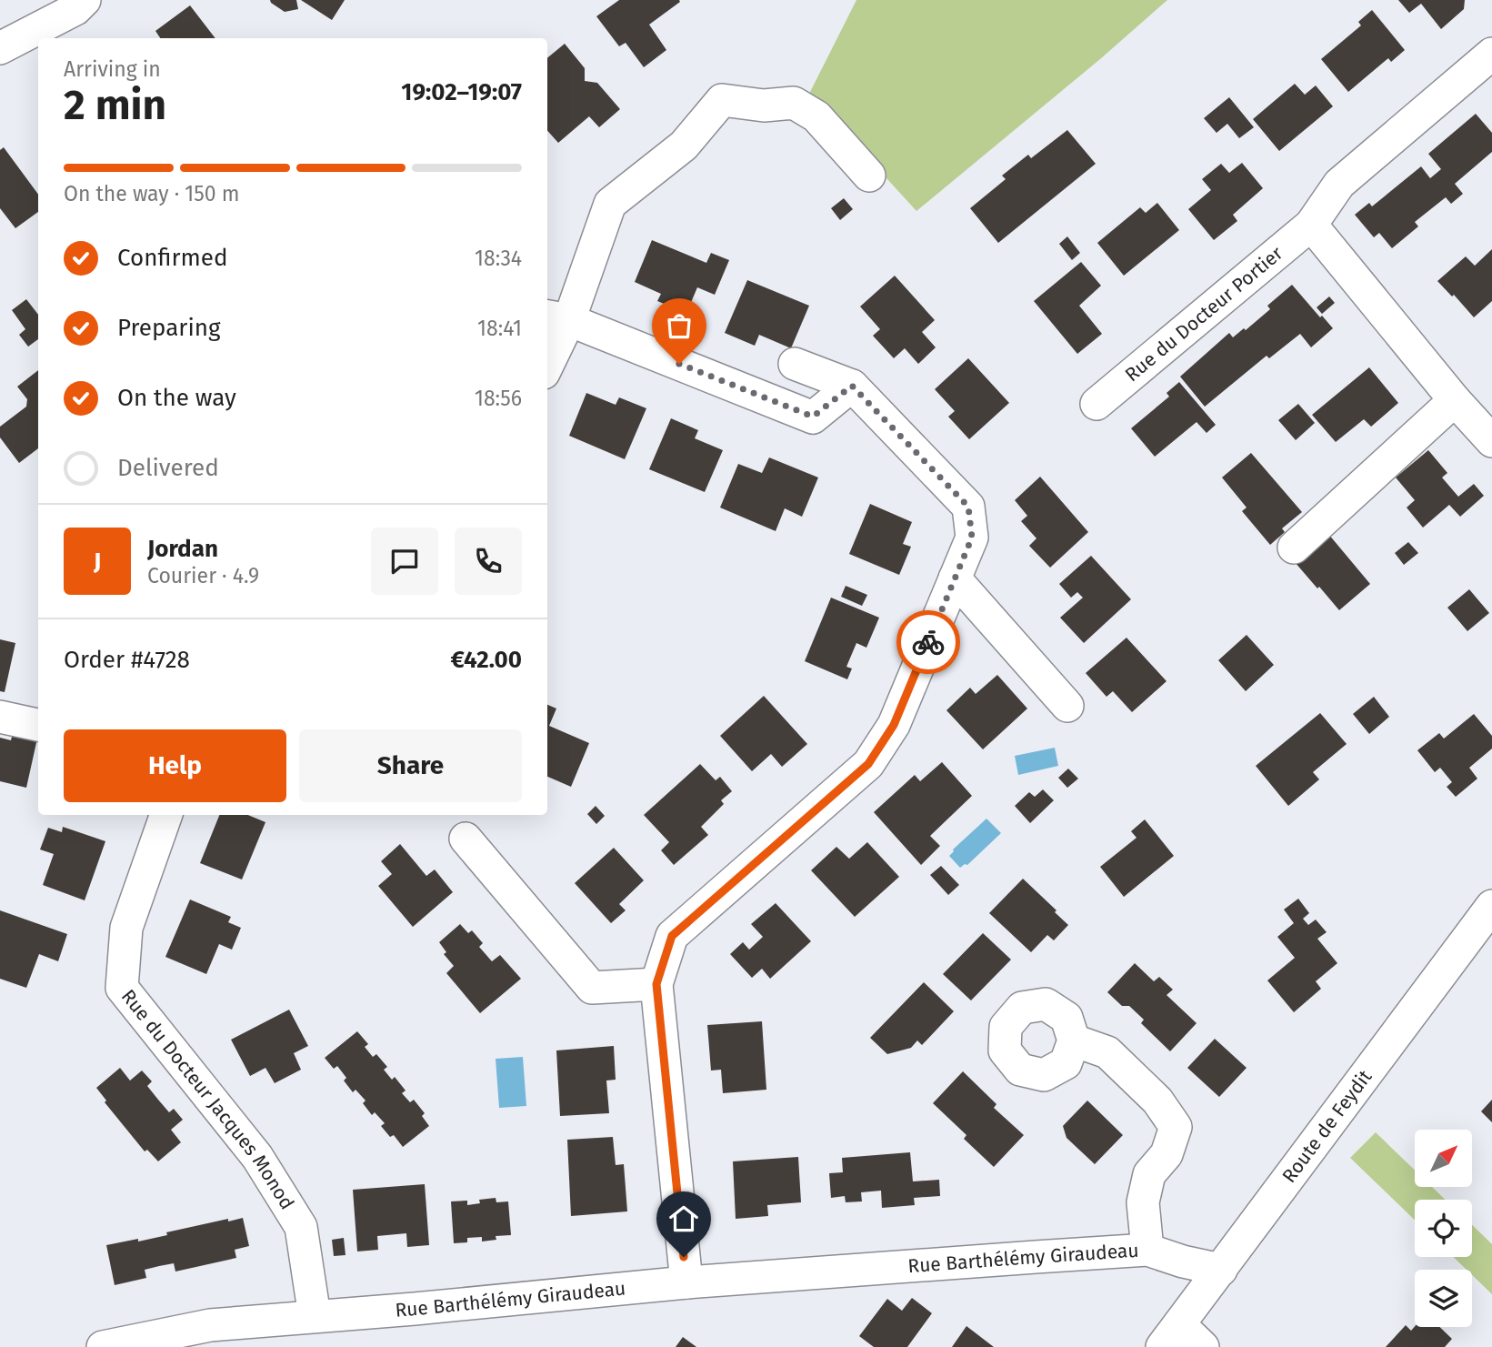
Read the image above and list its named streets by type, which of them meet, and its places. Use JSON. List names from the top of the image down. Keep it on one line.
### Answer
{"streets":{"street":["Rue du Docteur Portier","Rue du Docteur Jacques Monod","Route de Feydit","Rue Barthélémy Giraudeau"]},"crossings":[["Rue du Docteur Jacques Monod","Rue Barthélémy Giraudeau"],["Route de Feydit","Rue Barthélémy Giraudeau"]],"north":"top right","page":{"heading":["2 min","Arriving in","19:02–19:07"],"panel":["Jordan","Courier · 4.9","Order #4728","€42.00"],"bar":"On the way · 150 m","list":[["Confirmed","18:34"],["Preparing","18:41"],["On the way","18:56"],"Delivered"],"round":"J","buttons":["Help","Share"]}}
